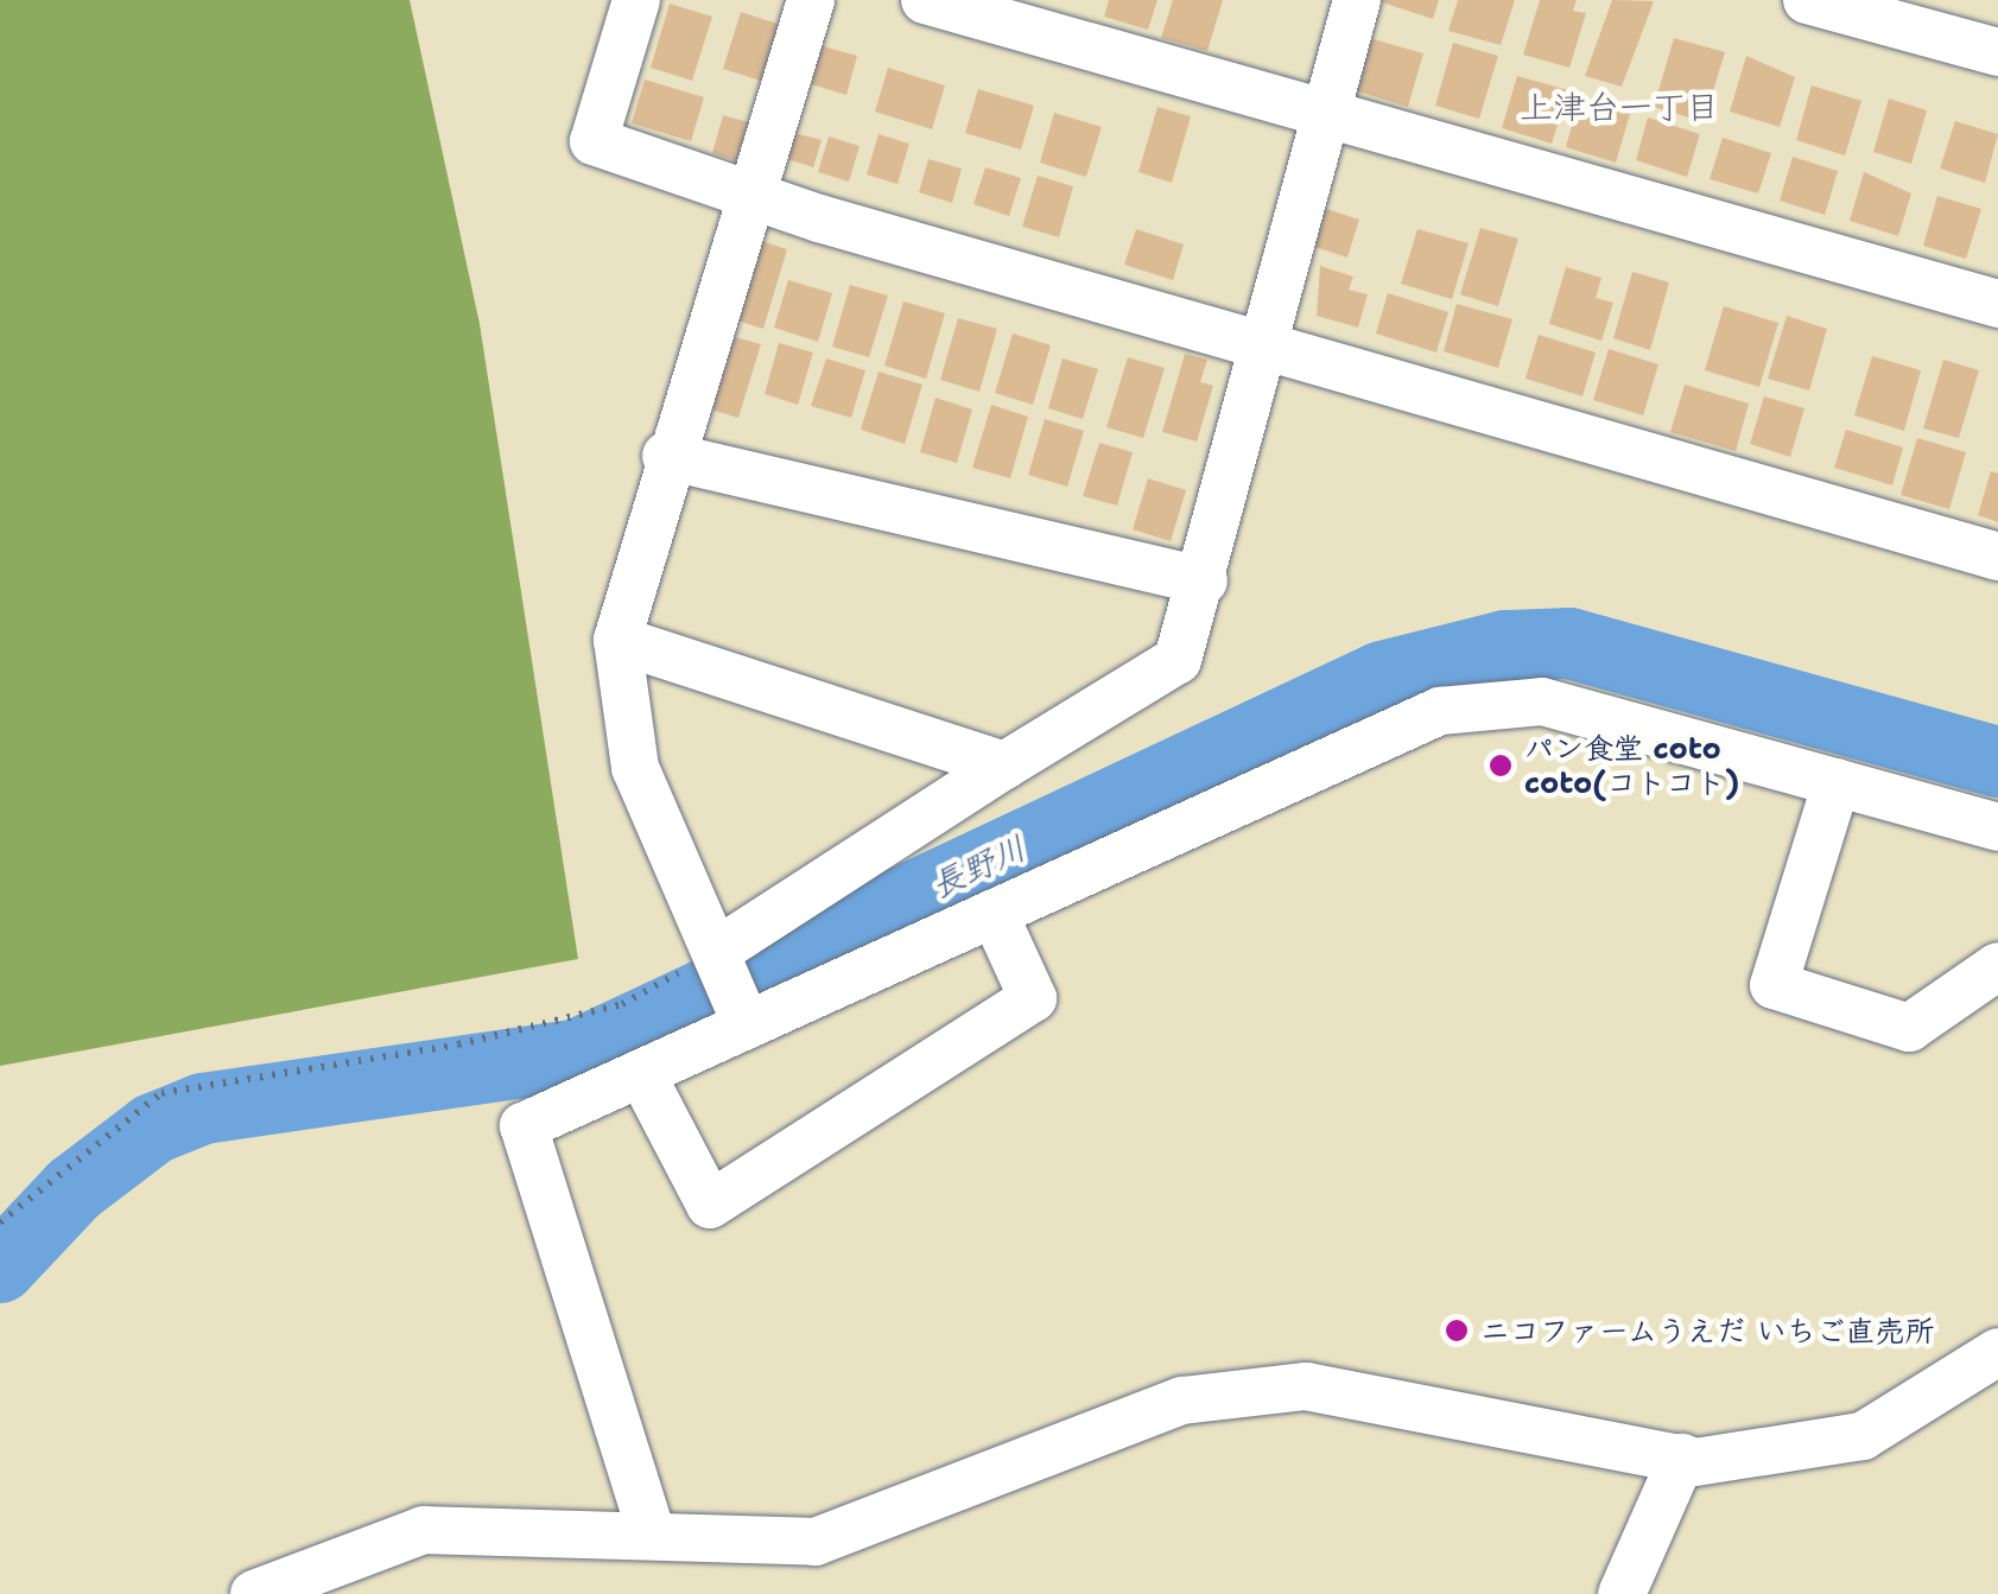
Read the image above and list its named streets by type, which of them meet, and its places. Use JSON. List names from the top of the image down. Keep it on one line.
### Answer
{"districts":["上津台一丁目"],"water":["長野川"],"places":["パン食堂 coto coto(コトコト)","ニコファームうえだ いちご直売所"]}
